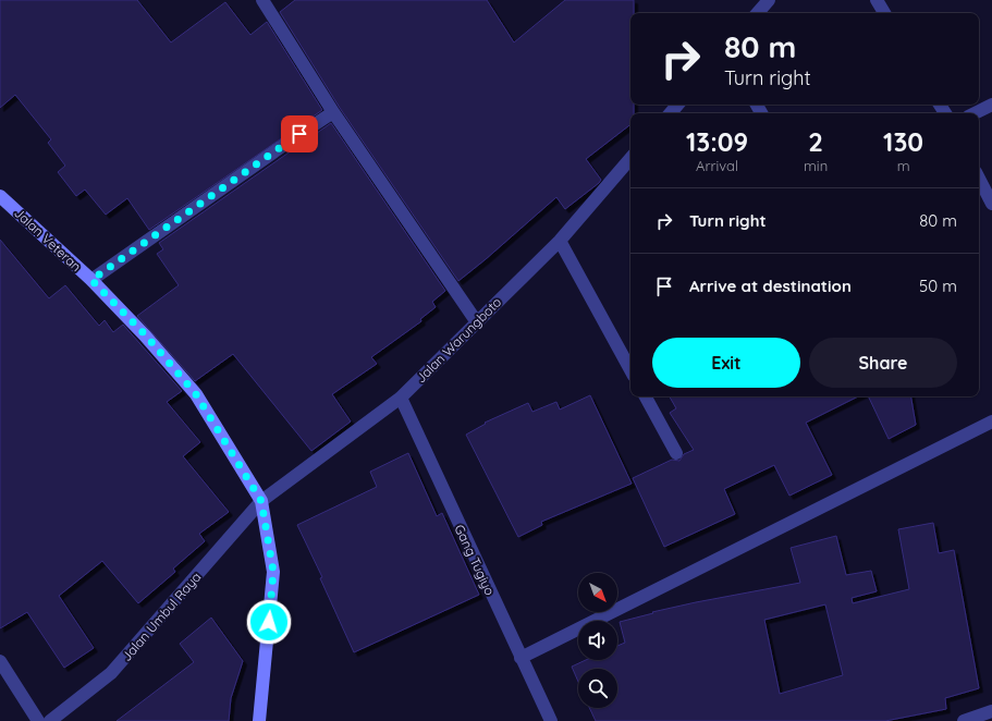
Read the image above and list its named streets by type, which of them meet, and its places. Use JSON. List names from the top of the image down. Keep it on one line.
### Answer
{"streets":{"main road":["Jalan Veteran"],"street":["Jalan Warungboto","Gang Tugiyo","Jalan Umbul Raya"]},"crossings":[["Jalan Veteran","Jalan Warungboto"],["Jalan Veteran","Jalan Umbul Raya"],["Jalan Warungboto","Gang Tugiyo"],["Jalan Warungboto","Jalan Umbul Raya"]],"north":"bottom right","page":{"turn":["80 m","Turn right"],"eta":["13:09","Arrival","2","min","130","m"],"list":[{"name":"Turn right","value":"80 m"},{"name":"Arrive at destination","value":"50 m"}],"buttons":["Exit","Share"]}}
